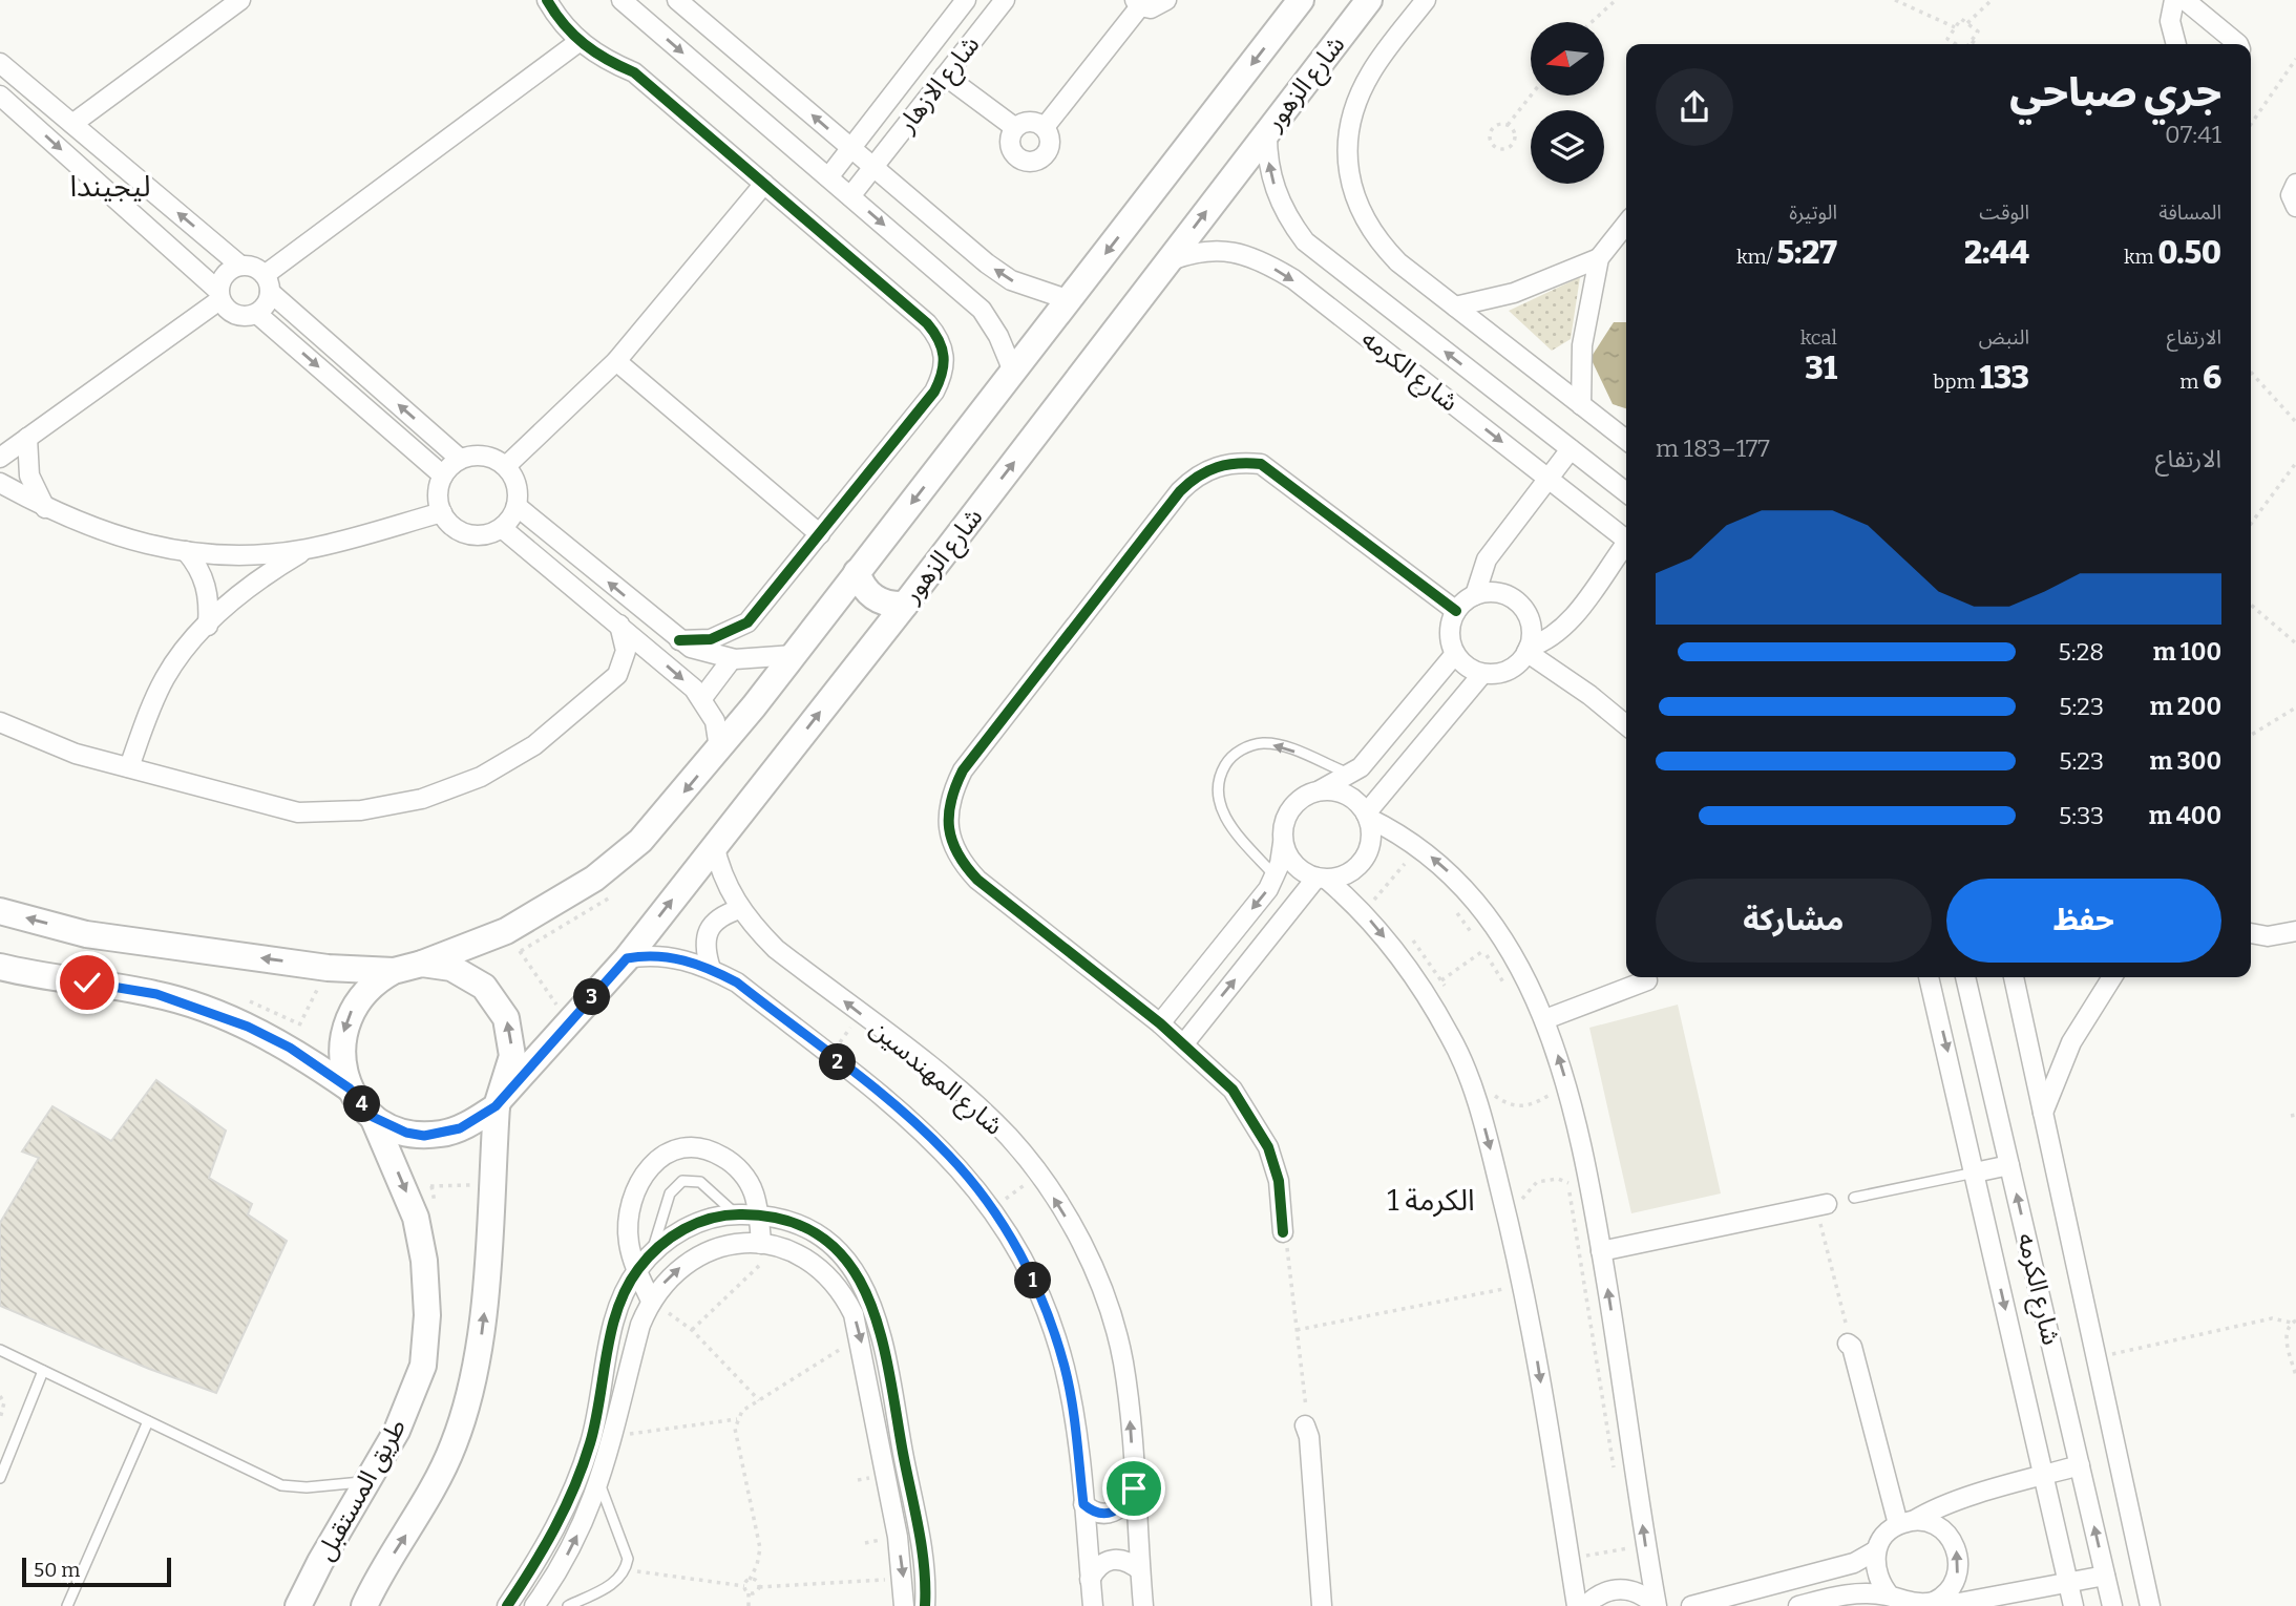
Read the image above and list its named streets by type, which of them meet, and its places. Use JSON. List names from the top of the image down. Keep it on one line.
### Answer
{"streets":{"main road":["شارع الزهور","طريق المستقبل"],"street":["شارع الازهار","شارع الكرمه","شارع المهندسين"]},"crossings":[["شارع الزهور","شارع الكرمه"],["شارع الزهور","شارع المهندسين"],["شارع الزهور","طريق المستقبل"]],"districts":["ليجيندا","الكرمة 1"],"scale_bar":"50 m","north":"left","page":{"heading":["جري صباحي","07:41"],"stats":[["المسافة","0.50 km"],["الوقت","2:44"],["الوتيرة","5:27 /km"],["الارتفاع","6 m"],["النبض","133 bpm"],["kcal","31"]],"chart":["الارتفاع","177–183 m"],"list":[{"name":"100 m","note":"5:28"},{"name":"200 m","note":"5:23"},{"name":"300 m","note":"5:23"},{"name":"400 m","note":"5:33"}],"buttons":["حفظ","مشاركة"],"pins":["3","2","4","1"],"scale":"50 m"}}
